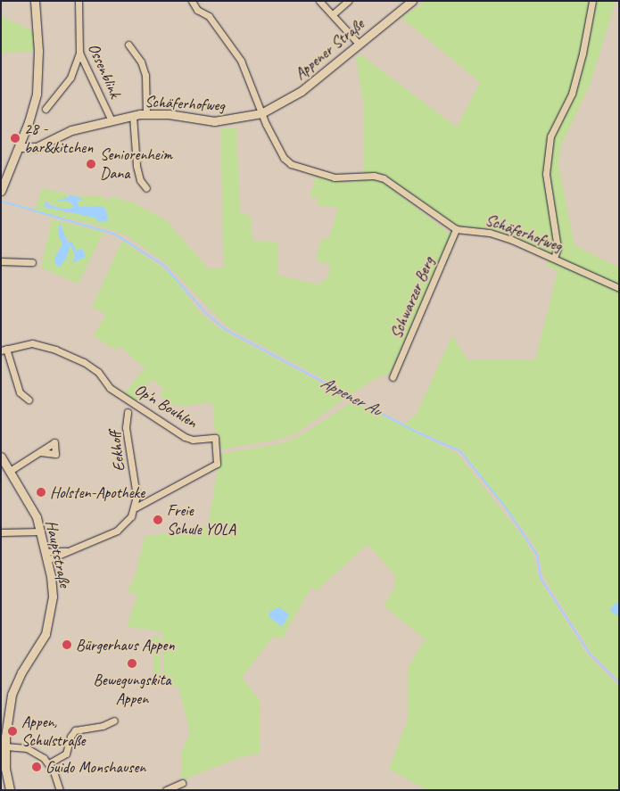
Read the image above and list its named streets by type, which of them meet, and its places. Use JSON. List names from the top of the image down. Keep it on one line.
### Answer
{"streets":{"main road":["Appener Straße","Schäferhofweg","Hauptstraße"],"street":["Ossenblink","Schwarzer Berg","Op'n Bouhlen","Eekhoff"]},"crossings":[["Appener Straße","Schäferhofweg"],["Ossenblink","Schäferhofweg"],["Schäferhofweg","Schwarzer Berg"],["Op'n Bouhlen","Eekhoff"]],"water":["Appener Au"],"places":["28 - bar&kitchen","Seniorenheim Dana","Holsten-Apotheke","Freie Schule YOLA","Bürgerhaus Appen","Bewegungskita Appen","Appen, Schulstraße","Guido Monshausen"]}
